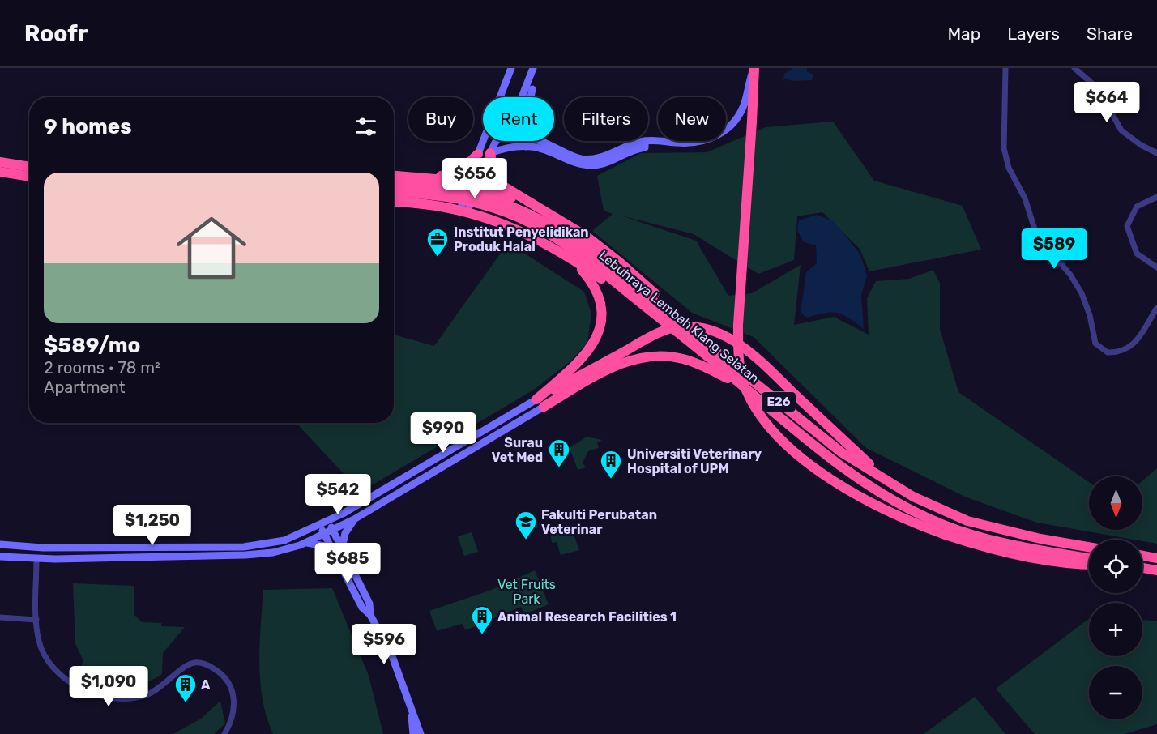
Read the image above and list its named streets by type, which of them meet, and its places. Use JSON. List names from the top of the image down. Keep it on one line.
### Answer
{"streets":{"highway":["Lebuhraya Lembah Klang Selatan","E26"]},"parks":["Vet Fruits Park"],"places":{"office":["Institut Penyelidikan Produk Halal"],"building":["Surau Vet Med","Universiti Veterinary Hospital of UPM","Animal Research Facilities 1","A"],"school or university":["Fakulti Perubatan Veterinar"]},"north":"bottom","page":{"header":"Roofr","nav":["Map","Layers","Share"],"price":["$664","$656","$589","$990","$542","$1,250","$685","$596","$1,090"],"chip":["Buy","Rent","Filters","New"],"heading":"9 homes","list":[{"name":"$589/mo","note":"2 rooms · 78 m² · Apartment"}],"map_buttons":["+","−"]}}
